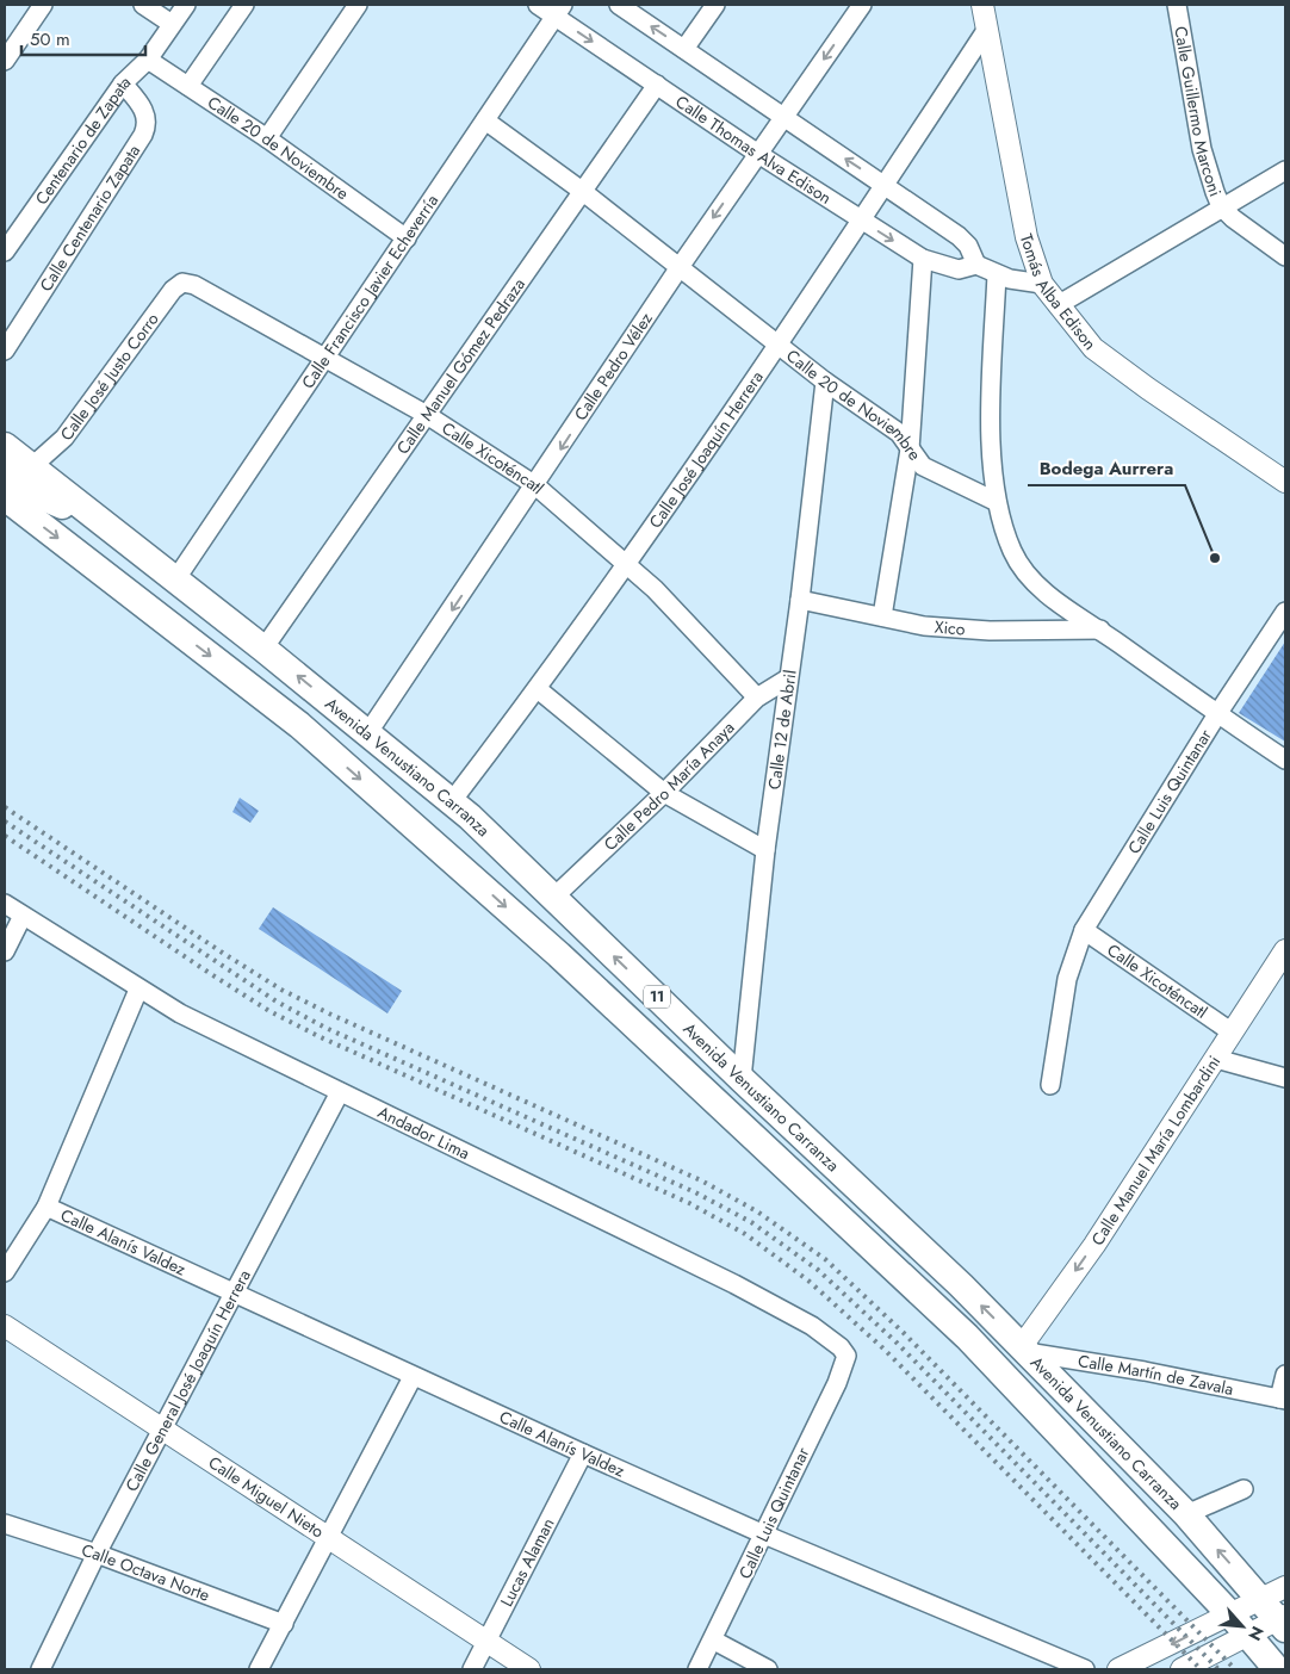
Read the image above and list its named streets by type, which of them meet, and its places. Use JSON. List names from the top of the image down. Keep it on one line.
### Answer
{"streets":{"main road":["Avenida Venustiano Carranza","11"],"street":["Calle Guillermo Marconi","Centenario de Zapata","Calle 20 de Noviembre","Calle Thomas Alva Edison","Calle Centenario Zapata","Tomás Alba Edison","Calle Francisco Javier Echeverría","Calle Manuel Gómez Pedraza","Calle Pedro Vélez","Calle José Justo Corro","Calle José Joaquín Herrera","Calle Xicoténcatl","Xico","Calle 12 de Abril","Calle Pedro María Anaya","Calle Luis Quintanar","Andador Lima","Calle Manuel María Lombardini","Calle Alanís Valdez","Calle Martín de Zavala","Calle General José Joaquín Herrera","Calle Miguel Nieto","Lucas Alaman","Calle Octava Norte"]},"crossings":[["Centenario de Zapata","Calle 20 de Noviembre"],["Centenario de Zapata","Calle Centenario Zapata"],["Calle 20 de Noviembre","Calle Francisco Javier Echeverría"],["Calle 20 de Noviembre","Calle Manuel Gómez Pedraza"],["Calle 20 de Noviembre","Calle Pedro Vélez"],["Calle 20 de Noviembre","Calle José Joaquín Herrera"],["Calle 20 de Noviembre","Calle 12 de Abril"],["Calle Thomas Alva Edison","Calle Francisco Javier Echeverría"],["Calle Thomas Alva Edison","Calle Manuel Gómez Pedraza"],["Calle Thomas Alva Edison","Calle Pedro Vélez"],["Calle Thomas Alva Edison","Calle José Joaquín Herrera"],["Tomás Alba Edison","Calle José Joaquín Herrera"],["Calle Francisco Javier Echeverría","Calle Xicoténcatl"],["Calle Francisco Javier Echeverría","Avenida Venustiano Carranza"],["Calle Manuel Gómez Pedraza","Calle Xicoténcatl"],["Calle Manuel Gómez Pedraza","Avenida Venustiano Carranza"],["Calle Pedro Vélez","Calle Xicoténcatl"],["Calle Pedro Vélez","Avenida Venustiano Carranza"],["Calle José Justo Corro","Calle Xicoténcatl"],["Calle José Justo Corro","Avenida Venustiano Carranza"],["Calle José Joaquín Herrera","Calle Xicoténcatl"],["Calle José Joaquín Herrera","Avenida Venustiano Carranza"],["Calle Xicoténcatl","Calle Pedro María Anaya"],["Calle Xicoténcatl","Calle Luis Quintanar"],["Calle Xicoténcatl","Calle Manuel María Lombardini"],["Xico","Calle 12 de Abril"],["Calle 12 de Abril","Avenida Venustiano Carranza"],["Calle 12 de Abril","Calle Pedro María Anaya"],["Avenida Venustiano Carranza","Calle Pedro María Anaya"],["Avenida Venustiano Carranza","Calle Manuel María Lombardini"],["Avenida Venustiano Carranza","Calle Martín de Zavala"],["Calle Luis Quintanar","Andador Lima"],["Calle Luis Quintanar","Calle Alanís Valdez"],["Andador Lima","Calle General José Joaquín Herrera"],["Calle Manuel María Lombardini","Calle Martín de Zavala"],["Calle Alanís Valdez","Calle General José Joaquín Herrera"],["Calle Alanís Valdez","Lucas Alaman"],["Calle General José Joaquín Herrera","Calle Miguel Nieto"],["Calle General José Joaquín Herrera","Calle Octava Norte"],["Calle Miguel Nieto","Lucas Alaman"]],"one_way":["Calle Pedro Vélez","Calle Manuel María Lombardini"],"places":["Bodega Aurrera"],"scale_bar":"50 m","north":"bottom right"}
